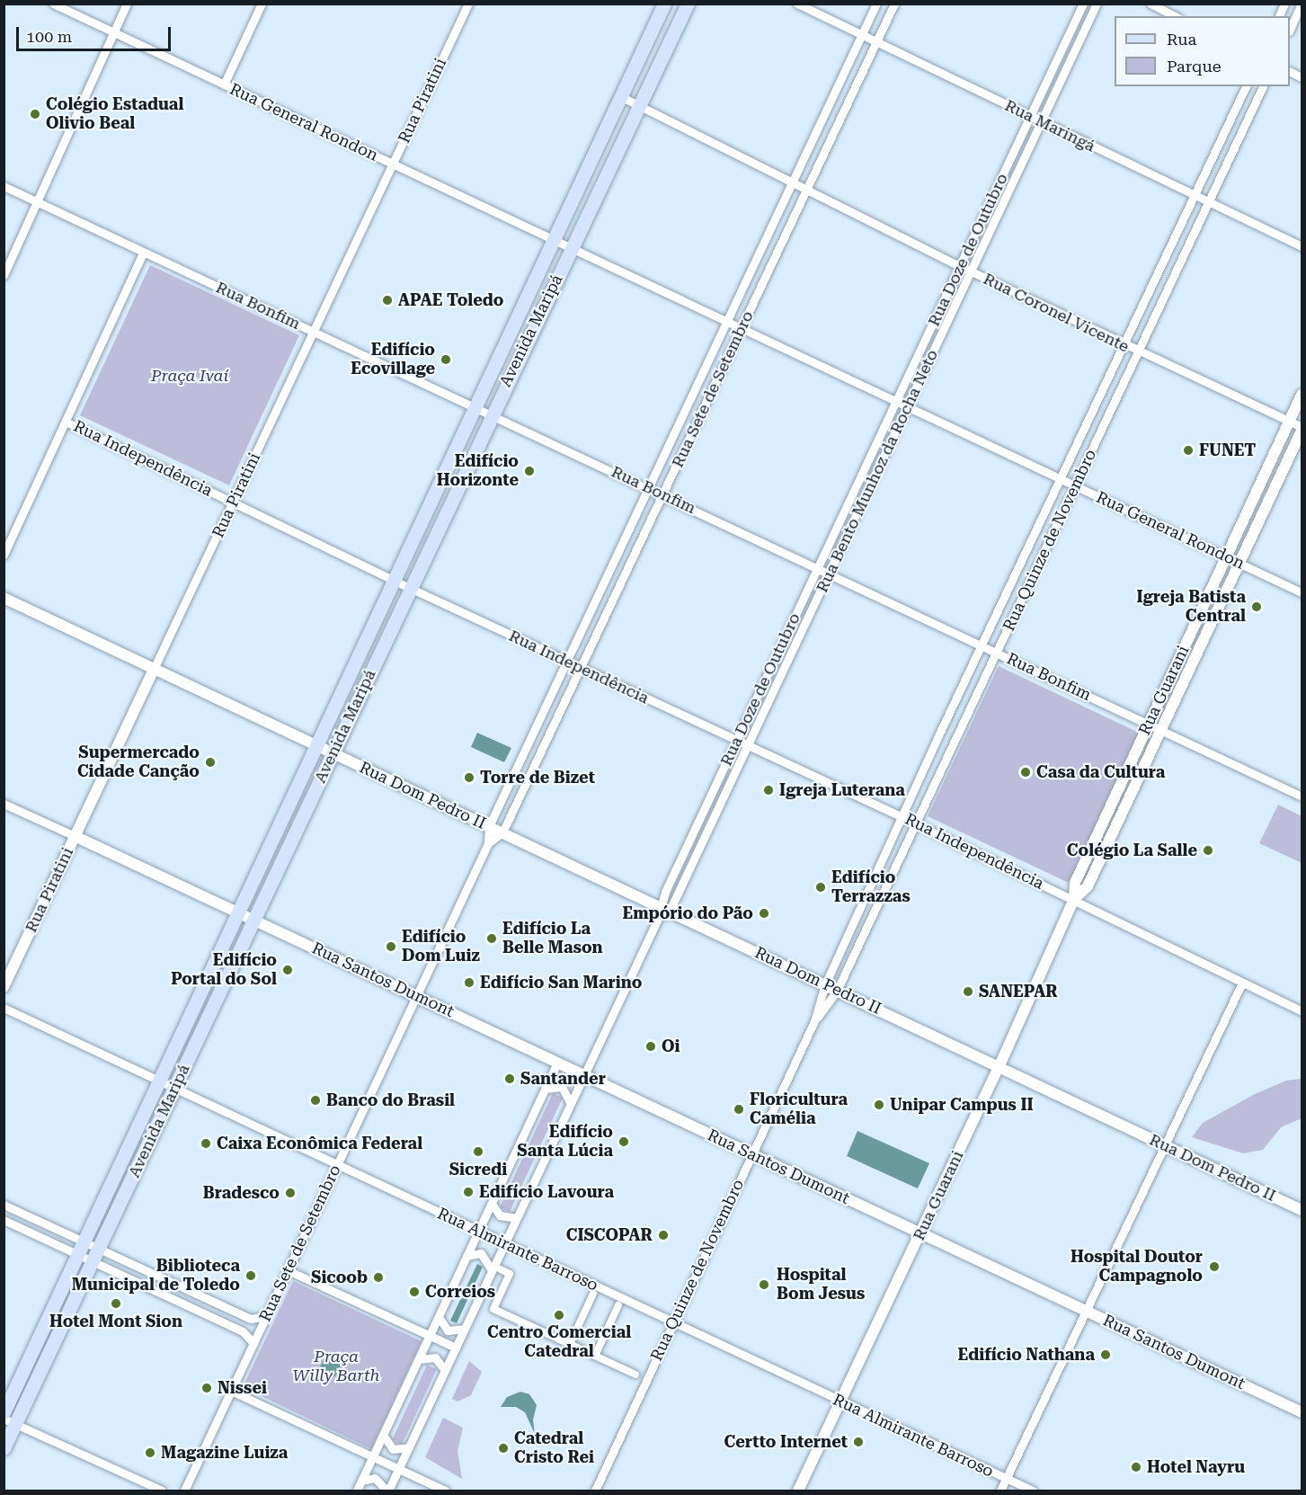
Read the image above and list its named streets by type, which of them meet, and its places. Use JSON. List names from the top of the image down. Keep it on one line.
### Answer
{"streets":{"main road":["Avenida Maripá"],"street":["Rua Piratini","Rua General Rondon","Rua Maringá","Rua Doze de Outubro","Rua Bonfim","Rua Coronel Vicente","Rua Sete de Setembro","Rua Independência","Rua Bento Munhoz da Rocha Neto","Rua Quinze de Novembro","Rua Guarani","Rua Dom Pedro II","Rua Santos Dumont","Rua Almirante Barroso"]},"crossings":[["Rua Piratini","Rua General Rondon"],["Rua Piratini","Rua Bonfim"],["Rua Piratini","Rua Independência"],["Rua General Rondon","Rua Doze de Outubro"],["Rua General Rondon","Avenida Maripá"],["Rua General Rondon","Rua Sete de Setembro"],["Rua General Rondon","Rua Bento Munhoz da Rocha Neto"],["Rua General Rondon","Rua Quinze de Novembro"],["Rua General Rondon","Rua Guarani"],["Rua Maringá","Rua Doze de Outubro"],["Rua Maringá","Rua Sete de Setembro"],["Rua Maringá","Rua Bento Munhoz da Rocha Neto"],["Rua Maringá","Rua Quinze de Novembro"],["Rua Doze de Outubro","Rua Bonfim"],["Rua Doze de Outubro","Rua Coronel Vicente"],["Rua Doze de Outubro","Rua Independência"],["Rua Doze de Outubro","Rua Dom Pedro II"],["Rua Bonfim","Avenida Maripá"],["Rua Bonfim","Rua Sete de Setembro"],["Rua Bonfim","Rua Bento Munhoz da Rocha Neto"],["Rua Bonfim","Rua Quinze de Novembro"],["Rua Bonfim","Rua Guarani"],["Rua Coronel Vicente","Avenida Maripá"],["Rua Coronel Vicente","Rua Sete de Setembro"],["Rua Coronel Vicente","Rua Bento Munhoz da Rocha Neto"],["Rua Coronel Vicente","Rua Quinze de Novembro"],["Rua Coronel Vicente","Rua Guarani"],["Avenida Maripá","Rua Independência"],["Avenida Maripá","Rua Dom Pedro II"],["Avenida Maripá","Rua Santos Dumont"],["Avenida Maripá","Rua Almirante Barroso"],["Rua Sete de Setembro","Rua Independência"],["Rua Sete de Setembro","Rua Dom Pedro II"],["Rua Sete de Setembro","Rua Santos Dumont"],["Rua Sete de Setembro","Rua Almirante Barroso"],["Rua Independência","Rua Bento Munhoz da Rocha Neto"],["Rua Independência","Rua Quinze de Novembro"],["Rua Independência","Rua Guarani"],["Rua Bento Munhoz da Rocha Neto","Rua Dom Pedro II"],["Rua Quinze de Novembro","Rua Dom Pedro II"],["Rua Quinze de Novembro","Rua Santos Dumont"],["Rua Quinze de Novembro","Rua Almirante Barroso"],["Rua Guarani","Rua Dom Pedro II"],["Rua Guarani","Rua Santos Dumont"],["Rua Guarani","Rua Almirante Barroso"]],"parks":["Praça Ivaí","Praça Willy Barth"],"places":["Colégio Estadual Olivio Beal","APAE Toledo","Edifício Ecovillage","FUNET","Edifício Horizonte","Igreja Batista Central","Supermercado Cidade Canção","Casa da Cultura","Torre de Bizet","Igreja Luterana","Colégio La Salle","Edifício Terrazzas","Empório do Pão","Edifício La Belle Mason","Edifício Dom Luiz","Edifício Portal do Sol","Edifício San Marino","SANEPAR","Oi","Santander","Banco do Brasil","Unipar Campus II","Floricultura Camélia","Edifício Santa Lúcia","Caixa Econômica Federal","Sicredi","Edifício Lavoura","Bradesco","CISCOPAR","Hospital Doutor Campagnolo","Biblioteca Municipal de Toledo","Sicoob","Hospital Bom Jesus","Correios","Hotel Mont Sion","Centro Comercial Catedral","Edifício Nathana","Nissei","Certto Internet","Catedral Cristo Rei","Magazine Luiza","Hotel Nayru"],"legend":["Rua","Parque"],"scale_bar":"100 m"}
